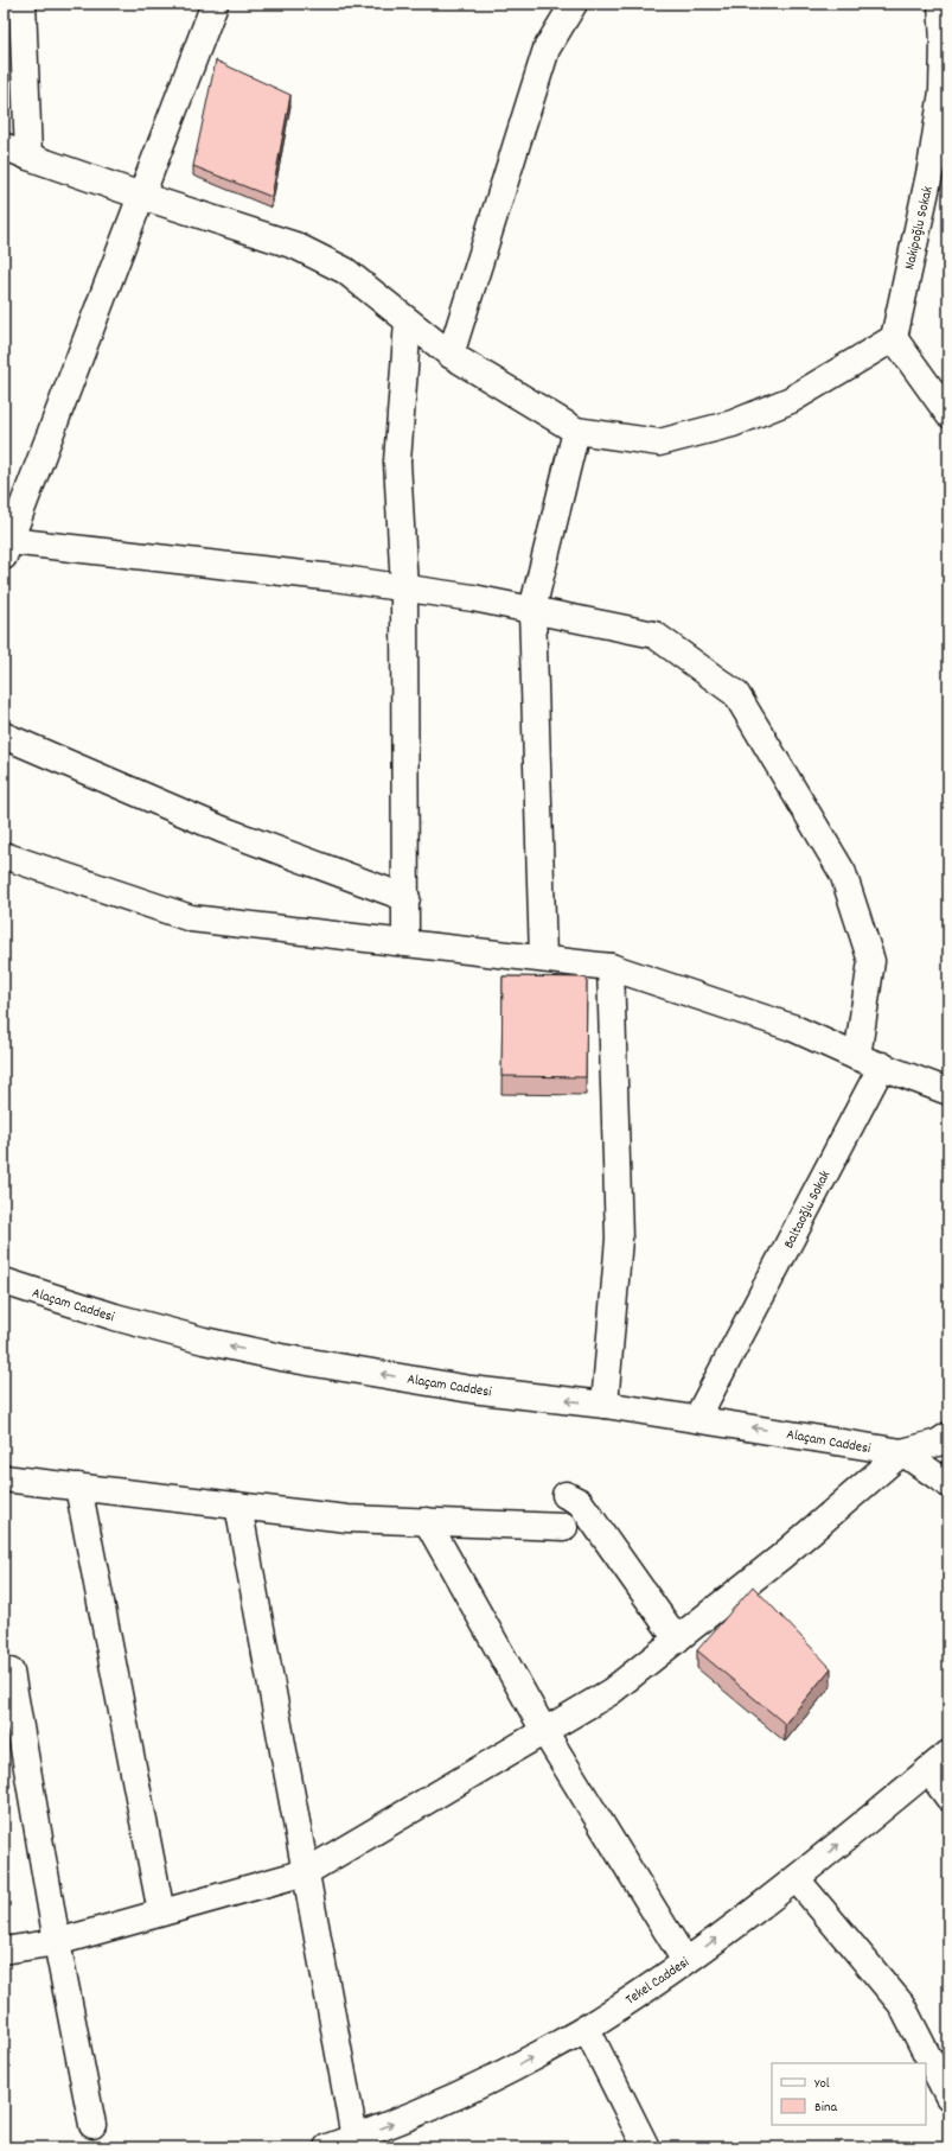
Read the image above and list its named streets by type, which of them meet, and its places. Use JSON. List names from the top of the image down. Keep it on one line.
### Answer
{"streets":{"street":["Nakipoğlu Sokak","Baltaoğlu Sokak","Alaçam Caddesi","Tekel Caddesi"]},"crossings":[["Baltaoğlu Sokak","Alaçam Caddesi"]],"one_way":["Tekel Caddesi"],"legend":["Yol","Bina"]}
